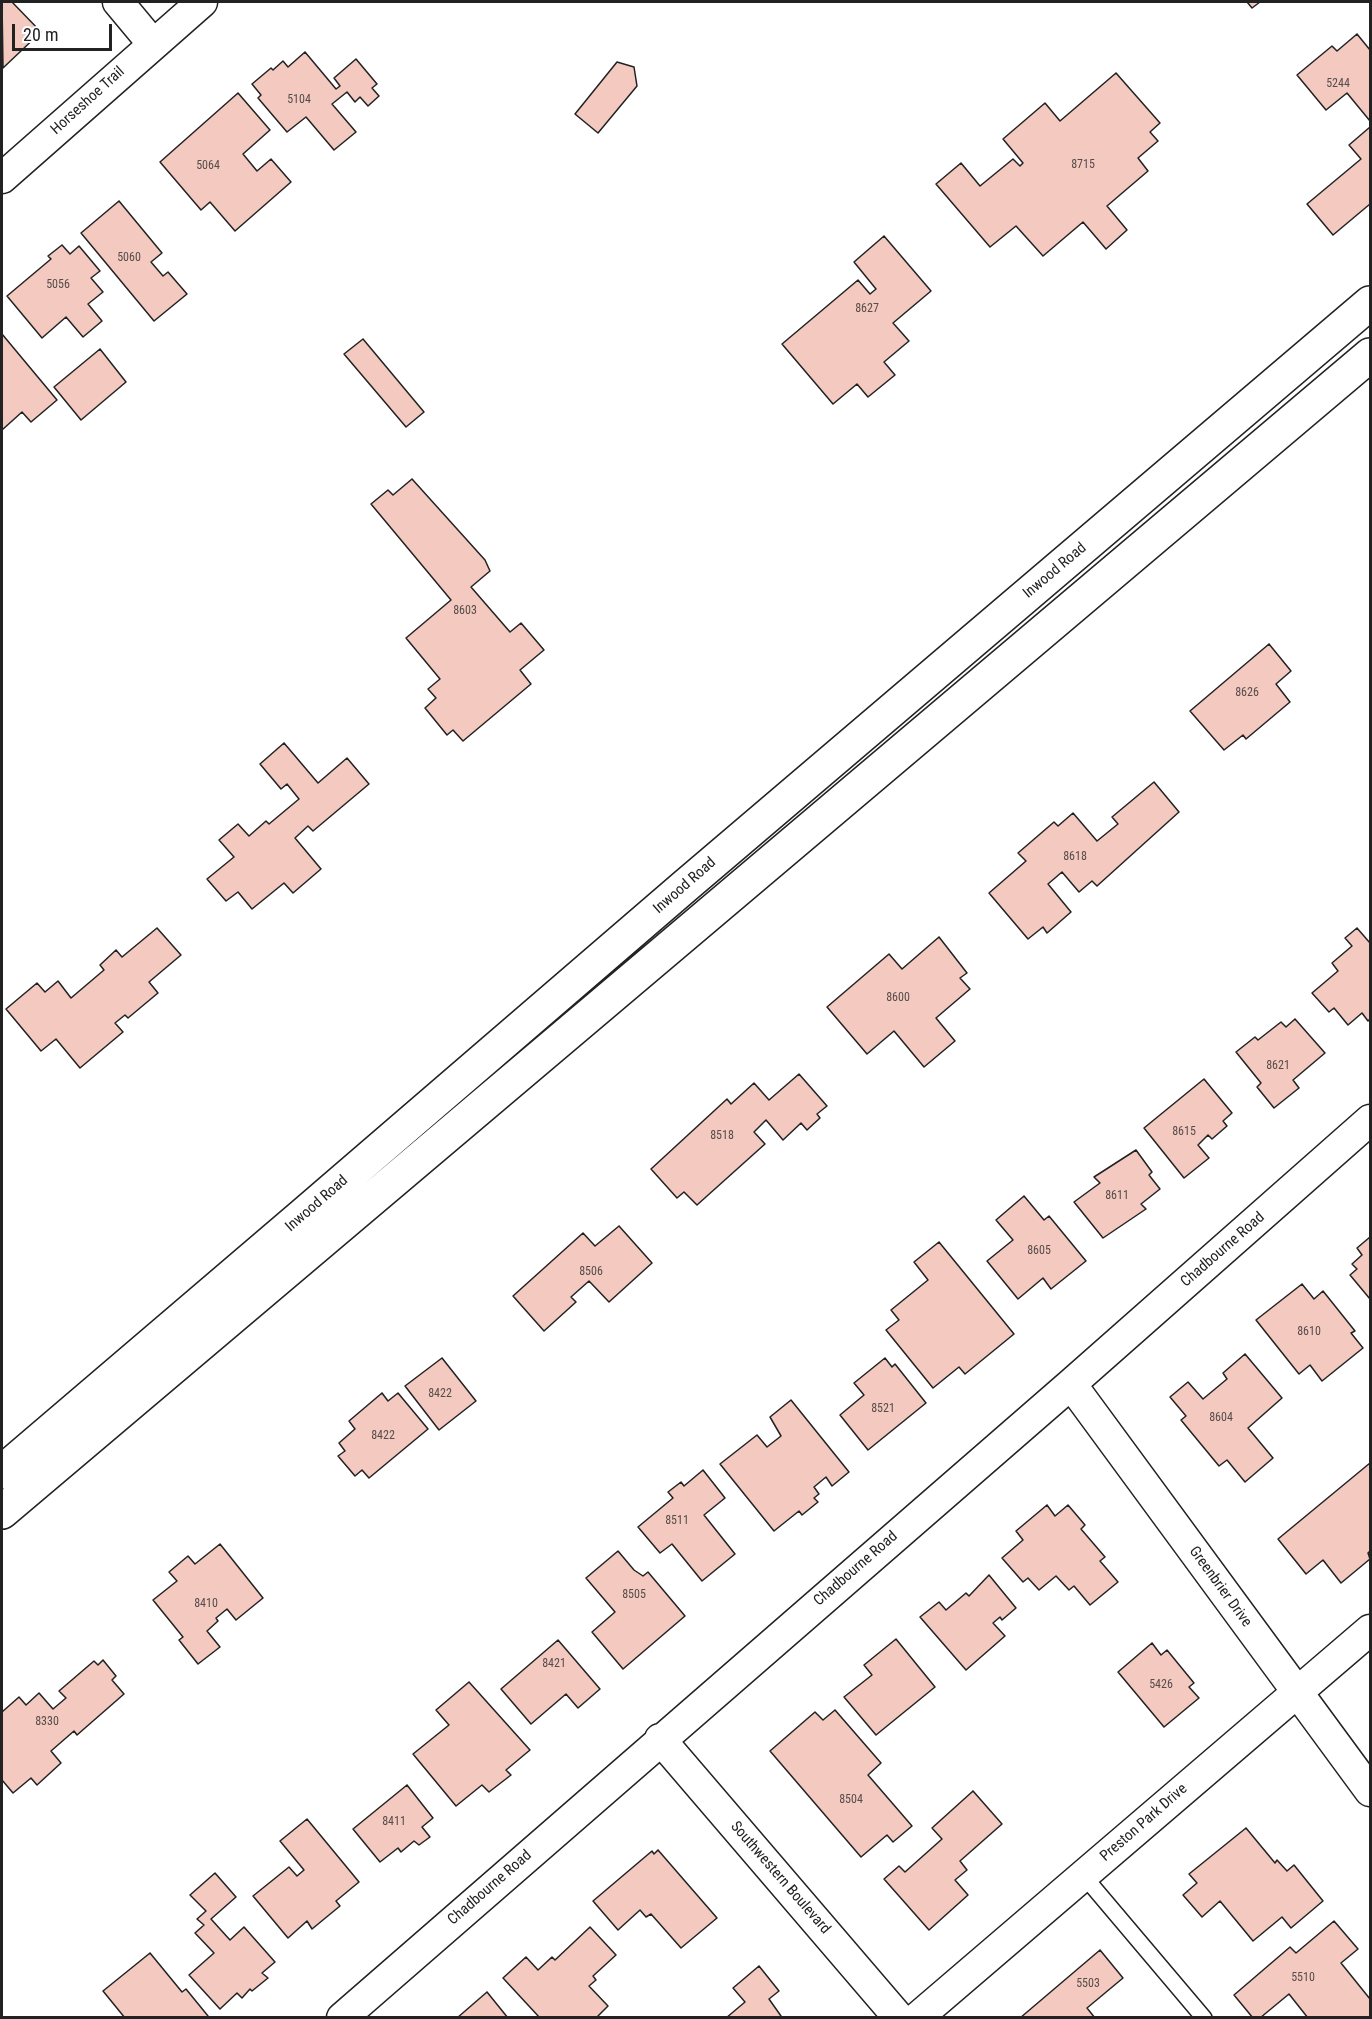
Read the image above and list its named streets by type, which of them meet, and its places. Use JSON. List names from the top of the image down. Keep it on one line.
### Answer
{"streets":{"main road":["Inwood Road"],"street":["Horseshoe Trail","Chadbourne Road","Greenbrier Drive","Preston Park Drive","Southwestern Boulevard"]},"crossings":[["Chadbourne Road","Greenbrier Drive"],["Chadbourne Road","Southwestern Boulevard"],["Greenbrier Drive","Preston Park Drive"]],"house_numbers":["5244","5104","8715","5064","5060","5056","8627","8603","8626","8618","8600","8621","8615","8518","8611","8605","8506","8610","8422","8521","8604","8422","8511","8505","8410","8421","5426","8330","8504","8411","5510","5503"],"scale_bar":"20 m"}
